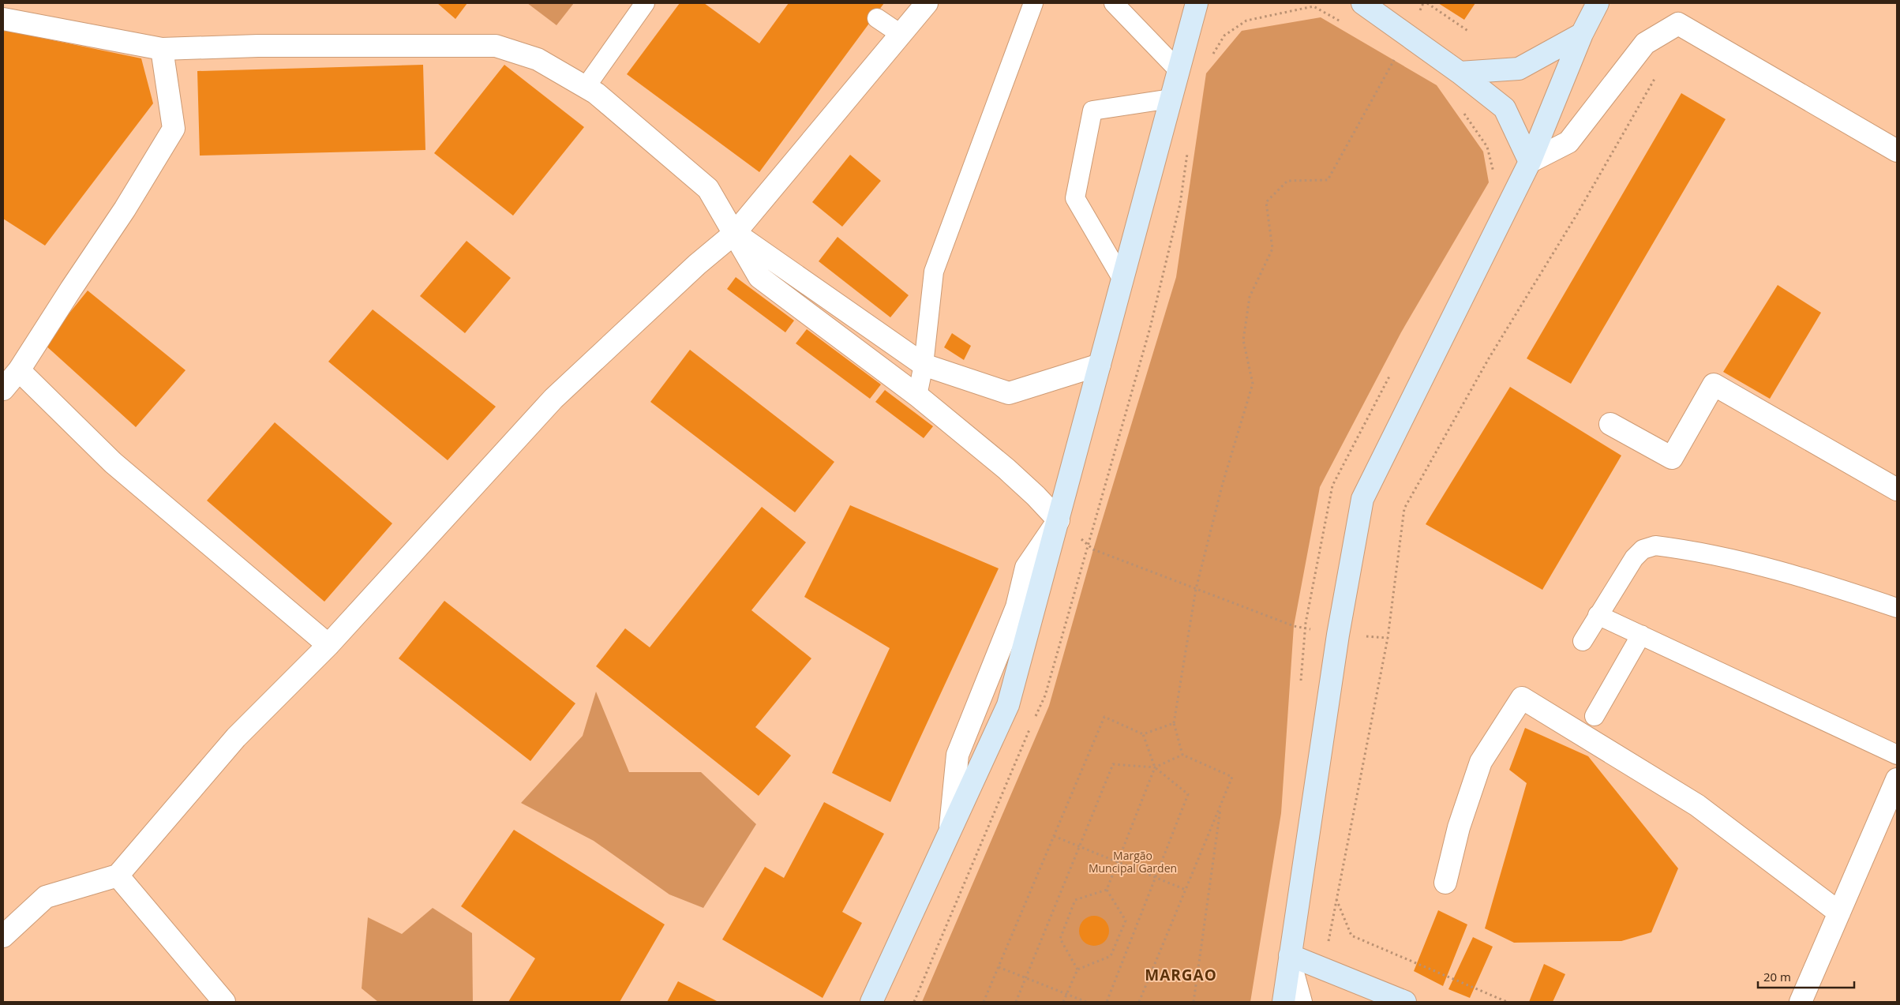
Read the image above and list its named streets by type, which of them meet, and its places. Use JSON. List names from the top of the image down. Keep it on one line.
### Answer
{"districts":["MARGAO"],"parks":["Margão Muncipal Garden"],"scale_bar":"20 m"}
